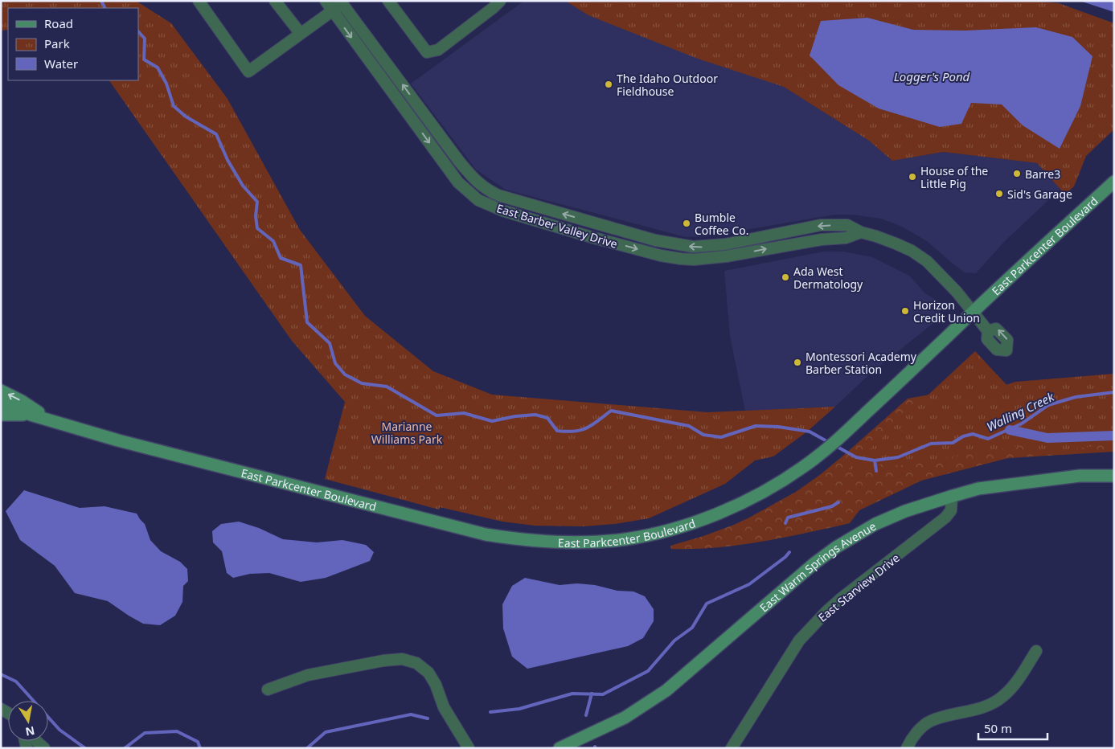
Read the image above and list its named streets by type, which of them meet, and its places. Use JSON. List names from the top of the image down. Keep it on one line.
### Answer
{"streets":{"main road":["East Parkcenter Boulevard","East Warm Springs Avenue"],"street":["East Barber Valley Drive","East Starview Drive"]},"crossings":[["East Barber Valley Drive","East Parkcenter Boulevard"],["East Warm Springs Avenue","East Starview Drive"]],"water":["Logger's Pond","Walling Creek"],"parks":["Marianne Williams Park"],"places":["The Idaho Outdoor Fieldhouse","Barre3","House of the Little Pig","Sid's Garage","Bumble Coffee Co.","Ada West Dermatology","Horizon Credit Union","Montessori Academy Barber Station"],"legend":["Road","Park","Water"],"scale_bar":"50 m","north":"bottom"}
